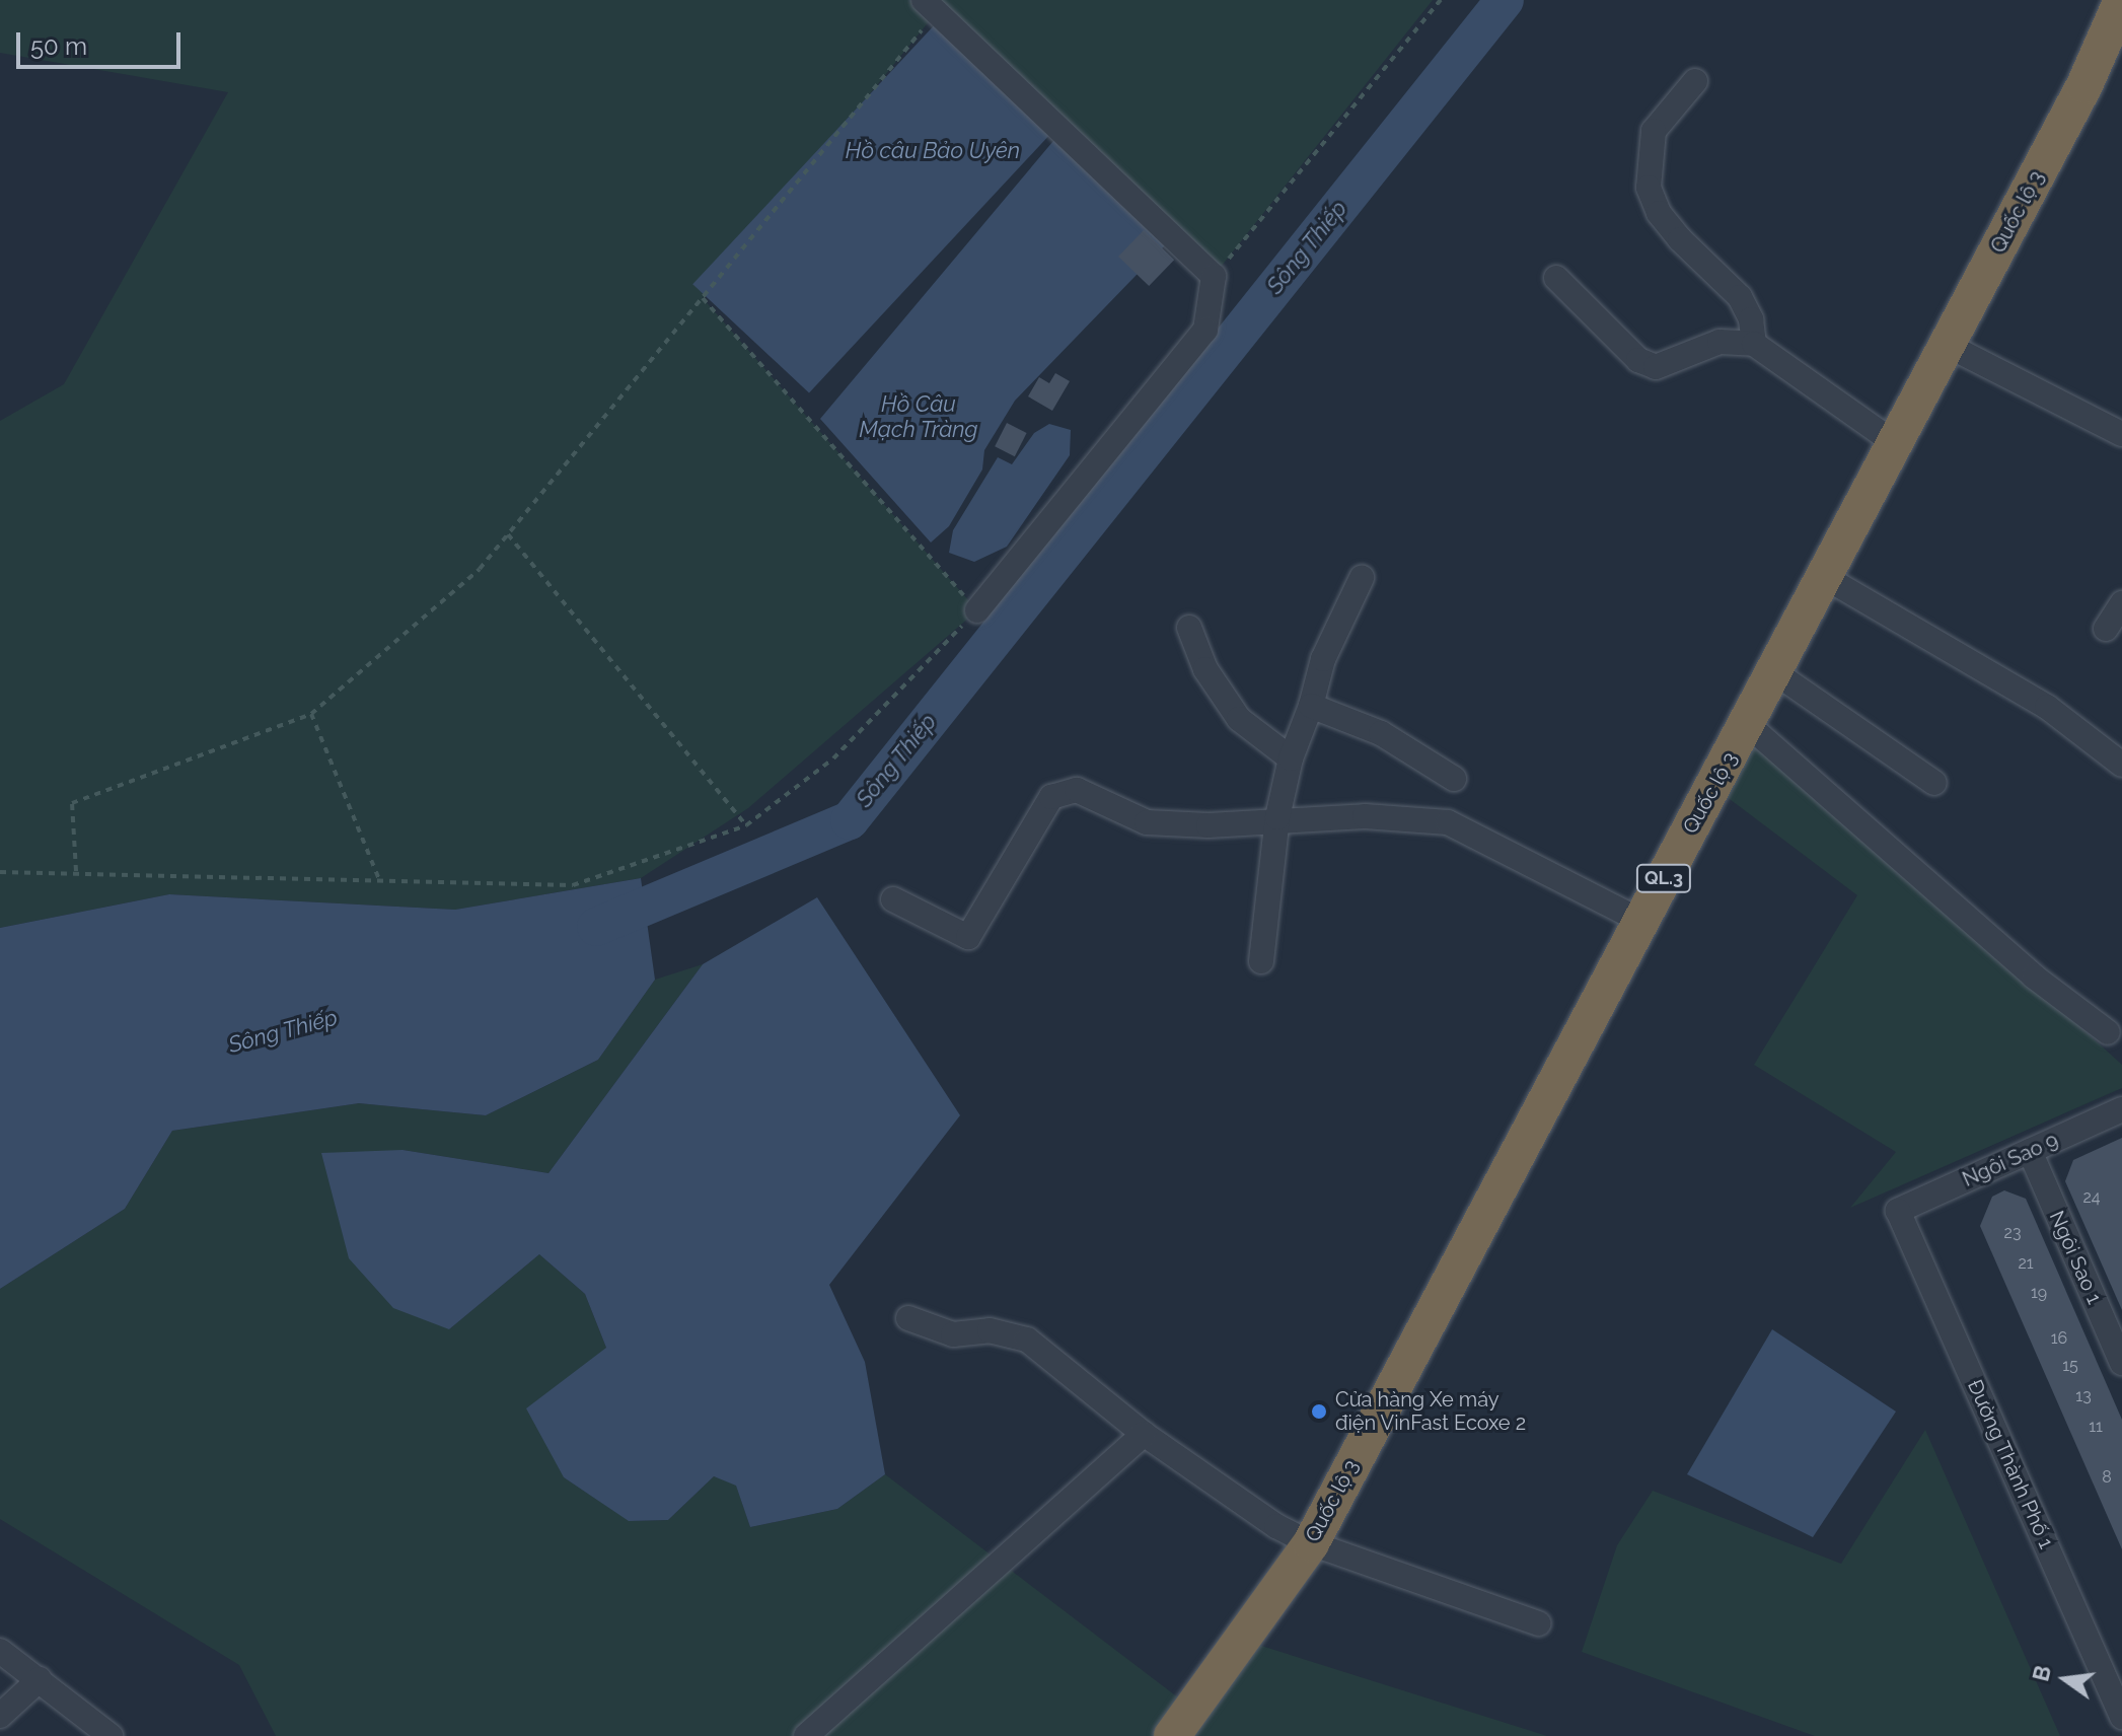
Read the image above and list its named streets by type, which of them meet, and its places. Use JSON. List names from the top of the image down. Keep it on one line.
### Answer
{"streets":{"highway":["Quốc lộ 3","QL.3"],"street":["Ngôi Sao 9","Ngôi Sao 1","Đường Thành Phố 1"]},"crossings":[["Ngôi Sao 9","Ngôi Sao 1"],["Ngôi Sao 9","Đường Thành Phố 1"]],"water":["Hồ câu Bảo Uyên","Sông Thiếp","Hồ Câu Mạch Tràng"],"places":["Cửa hàng Xe máy điện VinFast Ecoxe 2"],"house_numbers":["24","23","21","19","16","15","13","11","8"],"scale_bar":"50 m","north":"left"}
